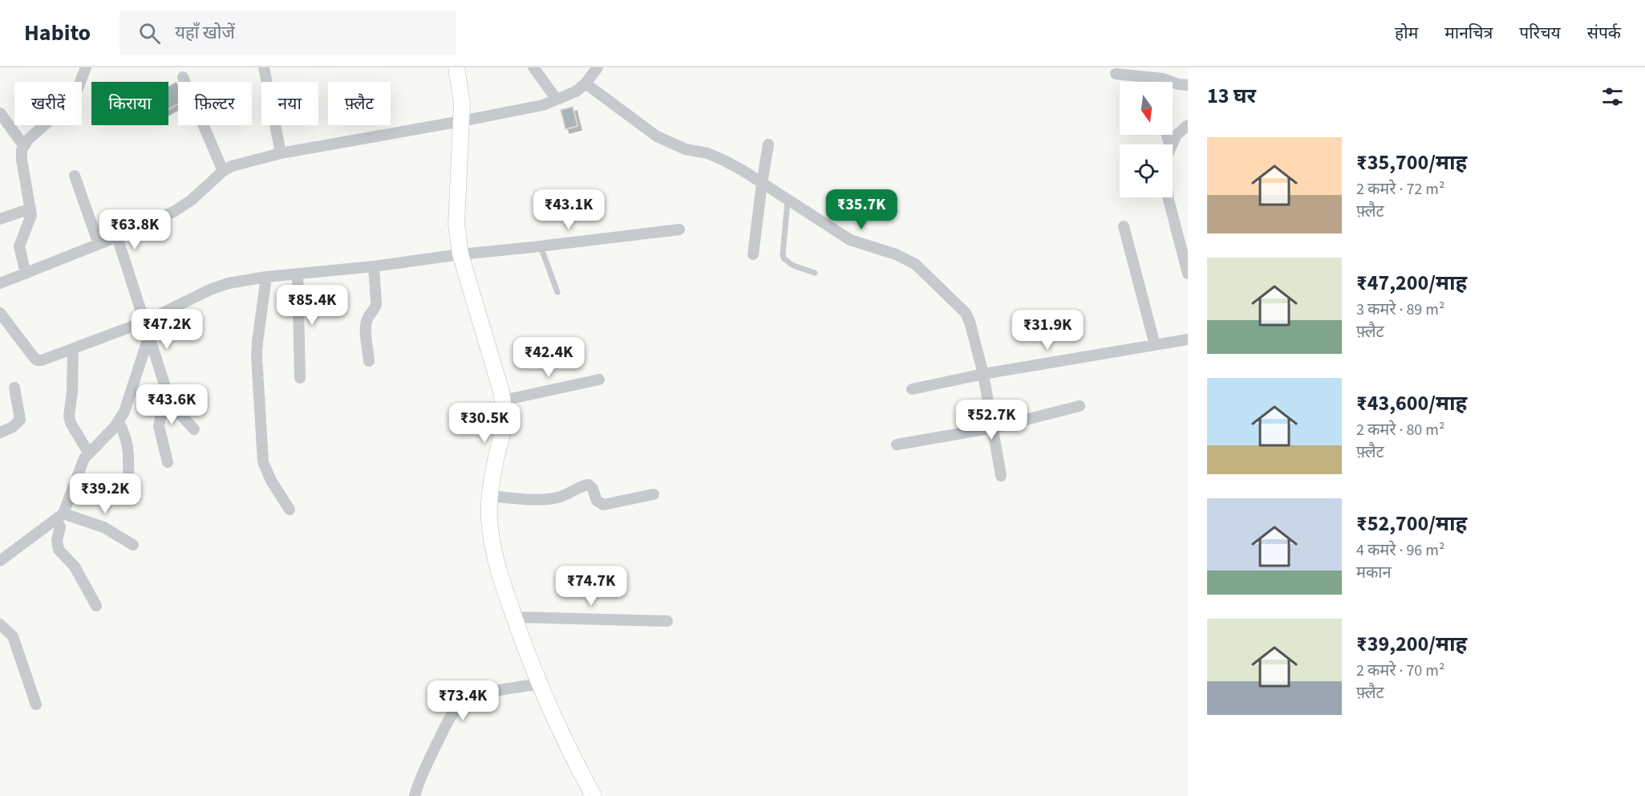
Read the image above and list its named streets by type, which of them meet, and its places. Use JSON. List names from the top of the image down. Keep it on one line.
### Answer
{"north":"bottom","page":{"header":"Habito","search":"यहाँ खोजें","nav":["होम","मानचित्र","परिचय","संपर्क"],"heading":"13 घर","chip":["खरीदें","किराया","फ़िल्टर","नया","फ़्लैट"],"list":[{"name":"₹35,700/माह","note":"2 कमरे · 72 m² · फ़्लैट"},{"name":"₹47,200/माह","note":"3 कमरे · 89 m² · फ़्लैट"},{"name":"₹43,600/माह","note":"2 कमरे · 80 m² · फ़्लैट"},{"name":"₹52,700/माह","note":"4 कमरे · 96 m² · मकान"},{"name":"₹39,200/माह","note":"2 कमरे · 70 m² · फ़्लैट"}],"price":["₹43.1K","₹35.7K","₹63.8K","₹85.4K","₹47.2K","₹31.9K","₹42.4K","₹43.6K","₹52.7K","₹30.5K","₹39.2K","₹74.7K","₹73.4K"]}}
